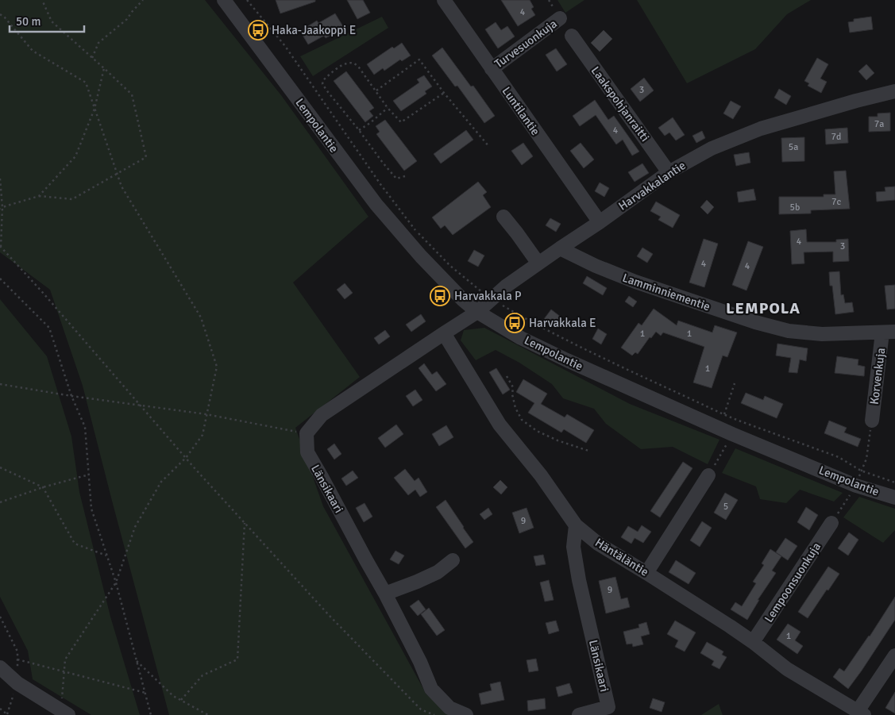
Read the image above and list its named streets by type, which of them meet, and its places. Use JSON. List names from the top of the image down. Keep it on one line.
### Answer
{"streets":{"street":["Turvesuonkuja","Laakspohjanraitti","Luntilantie","Lempolantie","Harvakkalantie","Lamminniementie","Korvenkuja","Länsikaari","Häntäläntie","Lempoonsuonkuja"]},"crossings":[["Turvesuonkuja","Luntilantie"],["Laakspohjanraitti","Harvakkalantie"],["Luntilantie","Harvakkalantie"],["Lempolantie","Harvakkalantie"],["Harvakkalantie","Lamminniementie"],["Lamminniementie","Korvenkuja"],["Länsikaari","Häntäläntie"],["Häntäläntie","Lempoonsuonkuja"]],"districts":["LEMPOLA"],"places":{"bus stop":["Haka-Jaakoppi E","Harvakkala P","Harvakkala E"]},"house_numbers":["4","3","7a","4","7d","5a","7c","5b","4","3","4","4","1","1","1","5","9","9","1"],"scale_bar":"50 m"}
